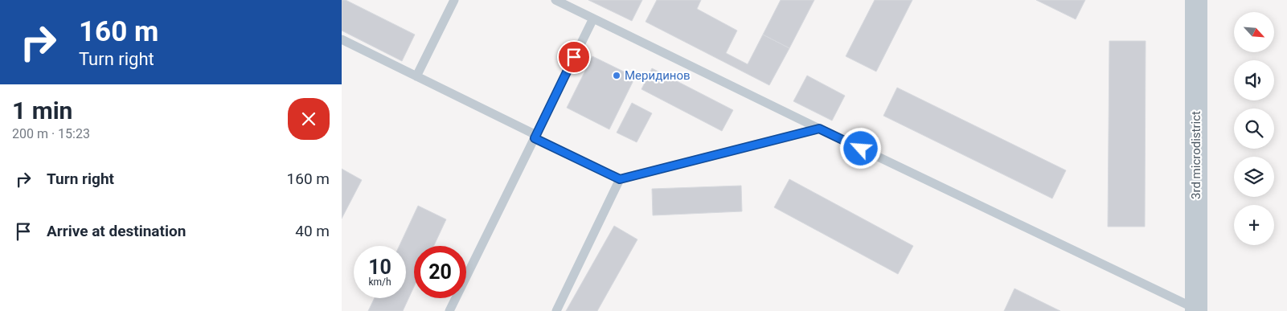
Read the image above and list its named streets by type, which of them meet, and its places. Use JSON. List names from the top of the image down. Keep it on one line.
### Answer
{"streets":{"street":["3rd microdistrict"]},"places":["Меридинов"],"north":"bottom right","page":{"turn":["160 m","Turn right"],"map_buttons":"+","heading":["1 min","200 m · 15:23"],"list":[{"name":"Turn right","value":"160 m"},{"name":"Arrive at destination","value":"40 m"}],"speed":"10 km/h","limit":"20"}}
